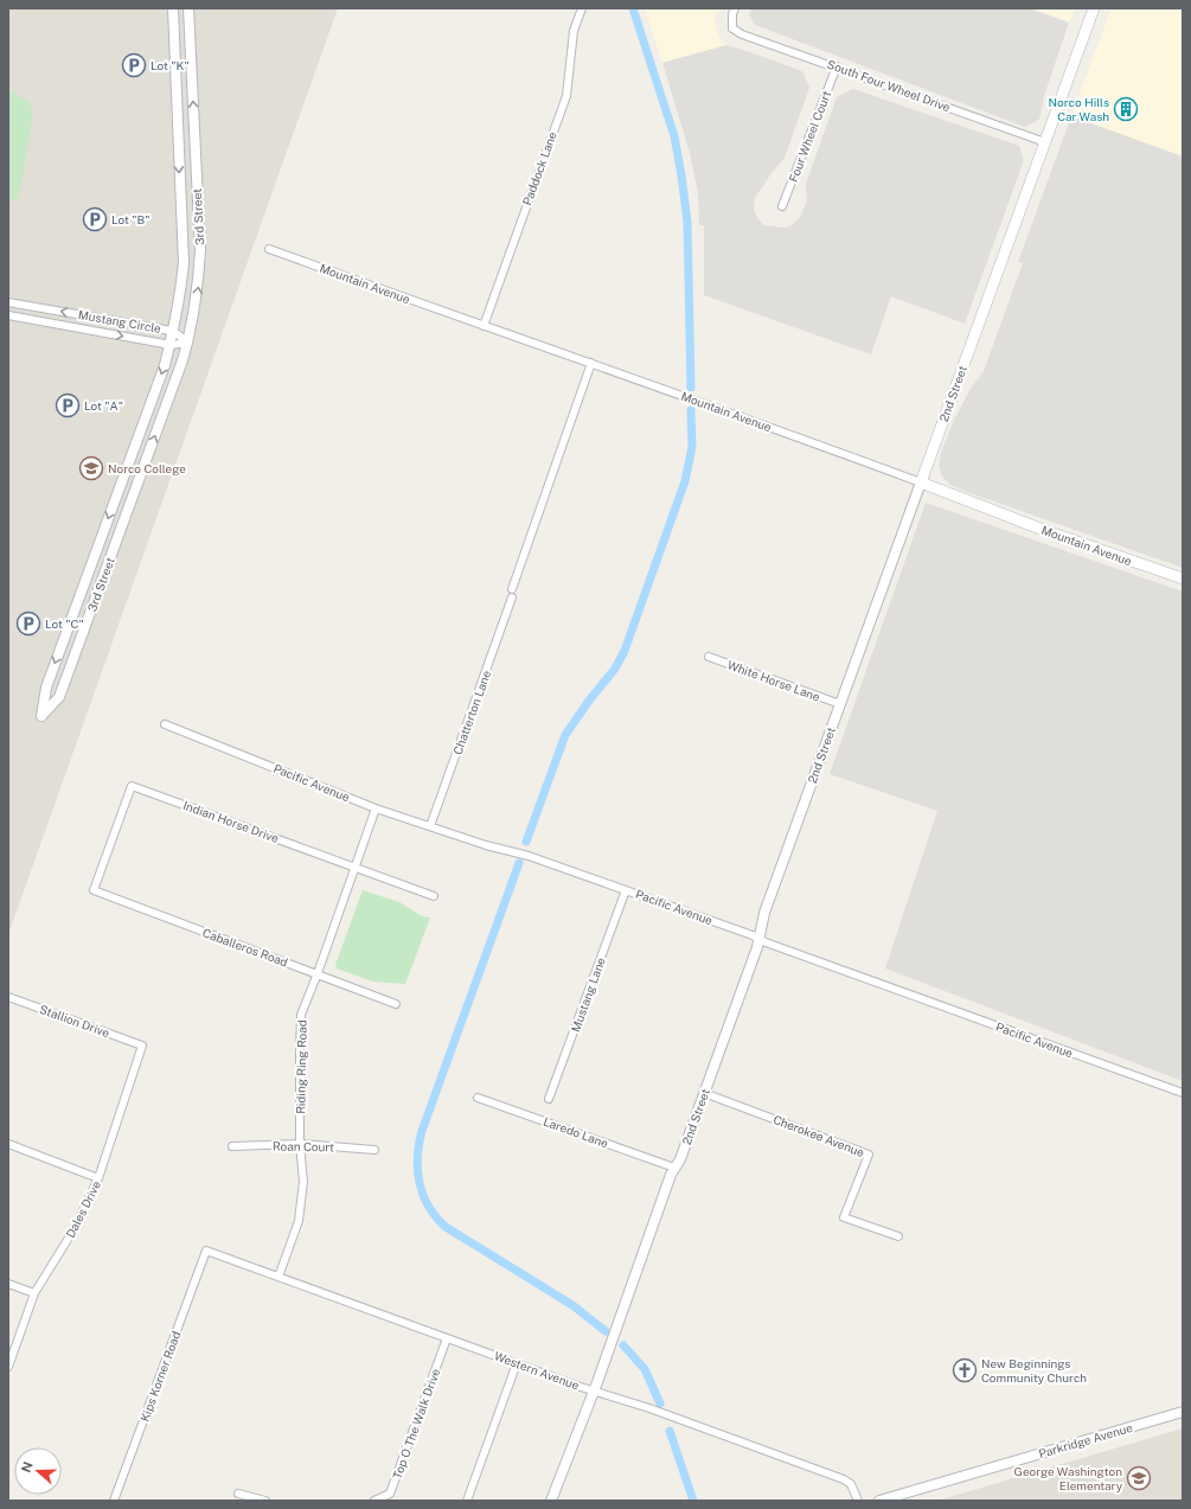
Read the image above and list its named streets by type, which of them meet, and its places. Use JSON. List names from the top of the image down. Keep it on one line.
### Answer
{"streets":{"main road":["Mountain Avenue","2nd Street"],"street":["South Four Wheel Drive","Four Wheel Court","Paddock Lane","3rd Street","Mustang Circle","White Horse Lane","Chatterton Lane","Pacific Avenue","Indian Horse Drive","Caballeros Road","Mustang Lane","Stallion Drive","Riding Ring Road","Laredo Lane","Cherokee Avenue","Roan Court","Dales Drive","Western Avenue","Kips Korner Road","Top O The Walk Drive","Parkridge Avenue"]},"crossings":[["South Four Wheel Drive","Four Wheel Court"],["South Four Wheel Drive","2nd Street"],["Paddock Lane","Mountain Avenue"],["3rd Street","Mustang Circle"],["Mountain Avenue","2nd Street"],["2nd Street","White Horse Lane"],["2nd Street","Pacific Avenue"],["2nd Street","Laredo Lane"],["2nd Street","Cherokee Avenue"],["2nd Street","Western Avenue"],["Chatterton Lane","Pacific Avenue"],["Pacific Avenue","Mustang Lane"],["Pacific Avenue","Riding Ring Road"],["Indian Horse Drive","Caballeros Road"],["Indian Horse Drive","Riding Ring Road"],["Caballeros Road","Riding Ring Road"],["Stallion Drive","Dales Drive"],["Riding Ring Road","Roan Court"],["Riding Ring Road","Western Avenue"],["Western Avenue","Kips Korner Road"],["Western Avenue","Top O The Walk Drive"]],"places":{"parking":["Lot \"K\"","Lot \"B\"","Lot \"A\"","Lot \"C\""],"building":["Norco Hills Car Wash"],"school or university":["Norco College","George Washington Elementary"],"church":["New Beginnings Community Church"]},"north":"left"}
